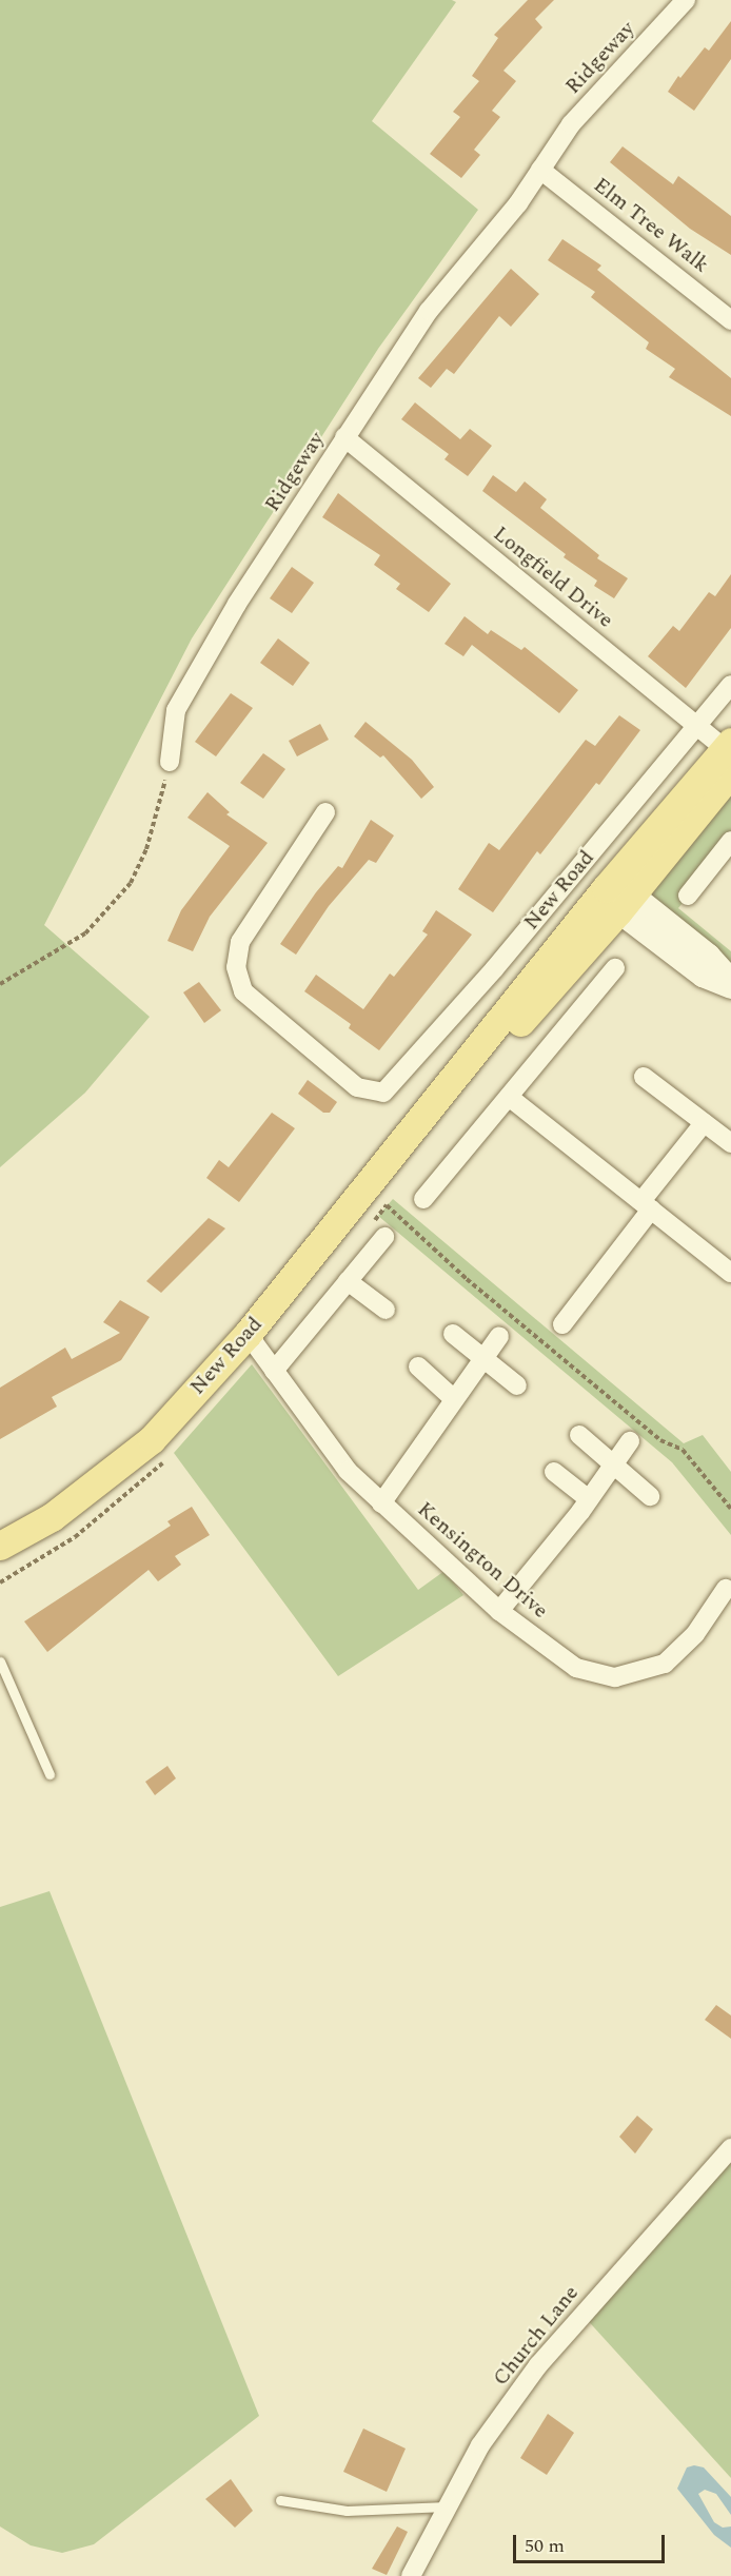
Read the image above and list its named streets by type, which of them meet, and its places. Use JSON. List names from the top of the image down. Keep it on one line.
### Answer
{"streets":{"main road":["New Road"],"street":["Ridgeway","Elm Tree Walk","Longfield Drive","Kensington Drive","Church Lane"]},"crossings":[["Ridgeway","Elm Tree Walk"],["Ridgeway","Longfield Drive"],["Longfield Drive","New Road"],["New Road","Kensington Drive"]],"scale_bar":"50 m"}
